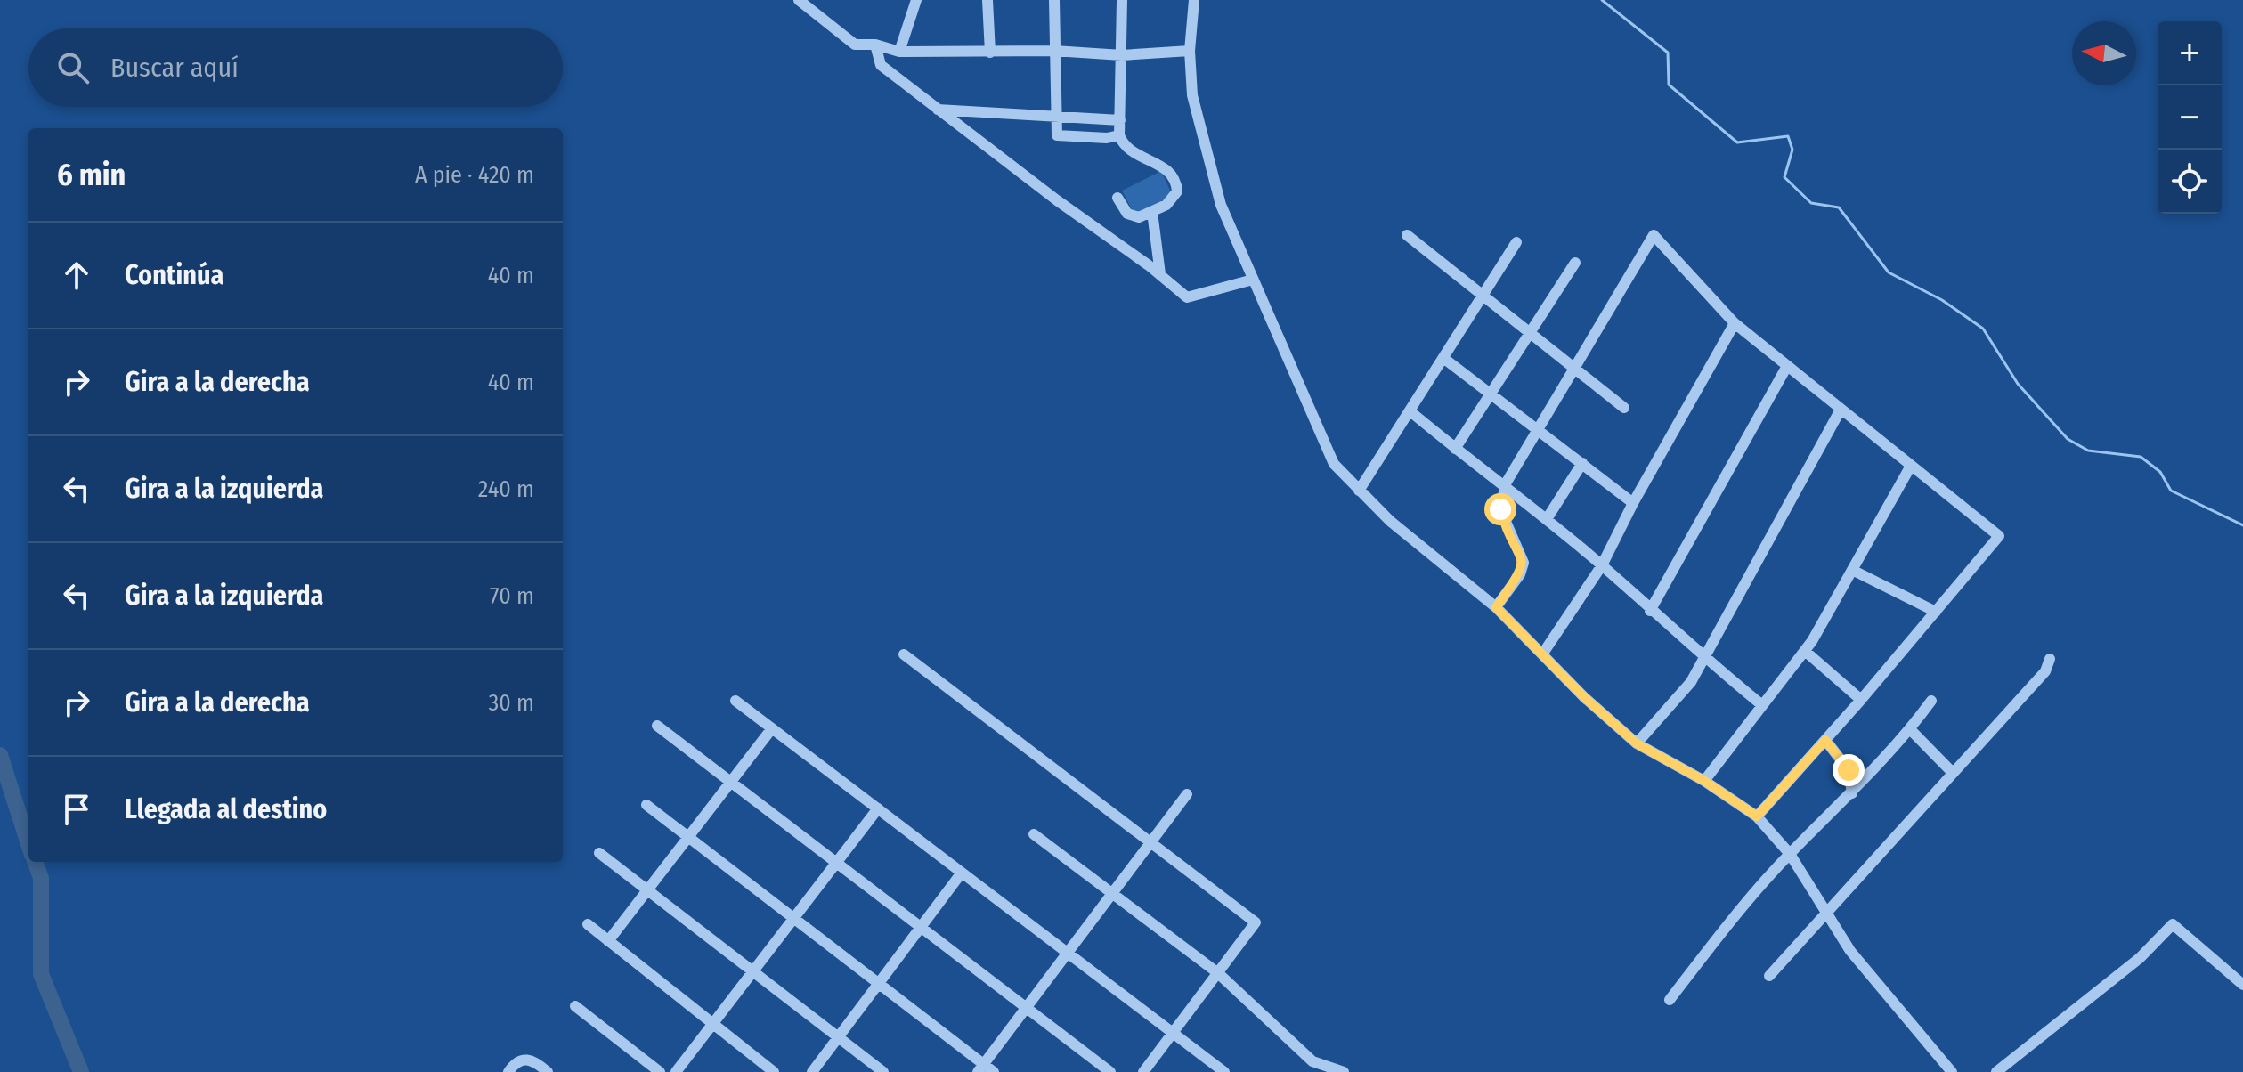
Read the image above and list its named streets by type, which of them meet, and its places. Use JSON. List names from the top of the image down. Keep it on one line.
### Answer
{"north":"left","page":{"map_buttons":["+","−"],"search":"Buscar aquí","heading":["6 min","A pie · 420 m"],"list":[["Continúa","40 m"],["Gira a la derecha","40 m"],["Gira a la izquierda","240 m"],["Gira a la izquierda","70 m"],["Gira a la derecha","30 m"],"Llegada al destino"]}}
